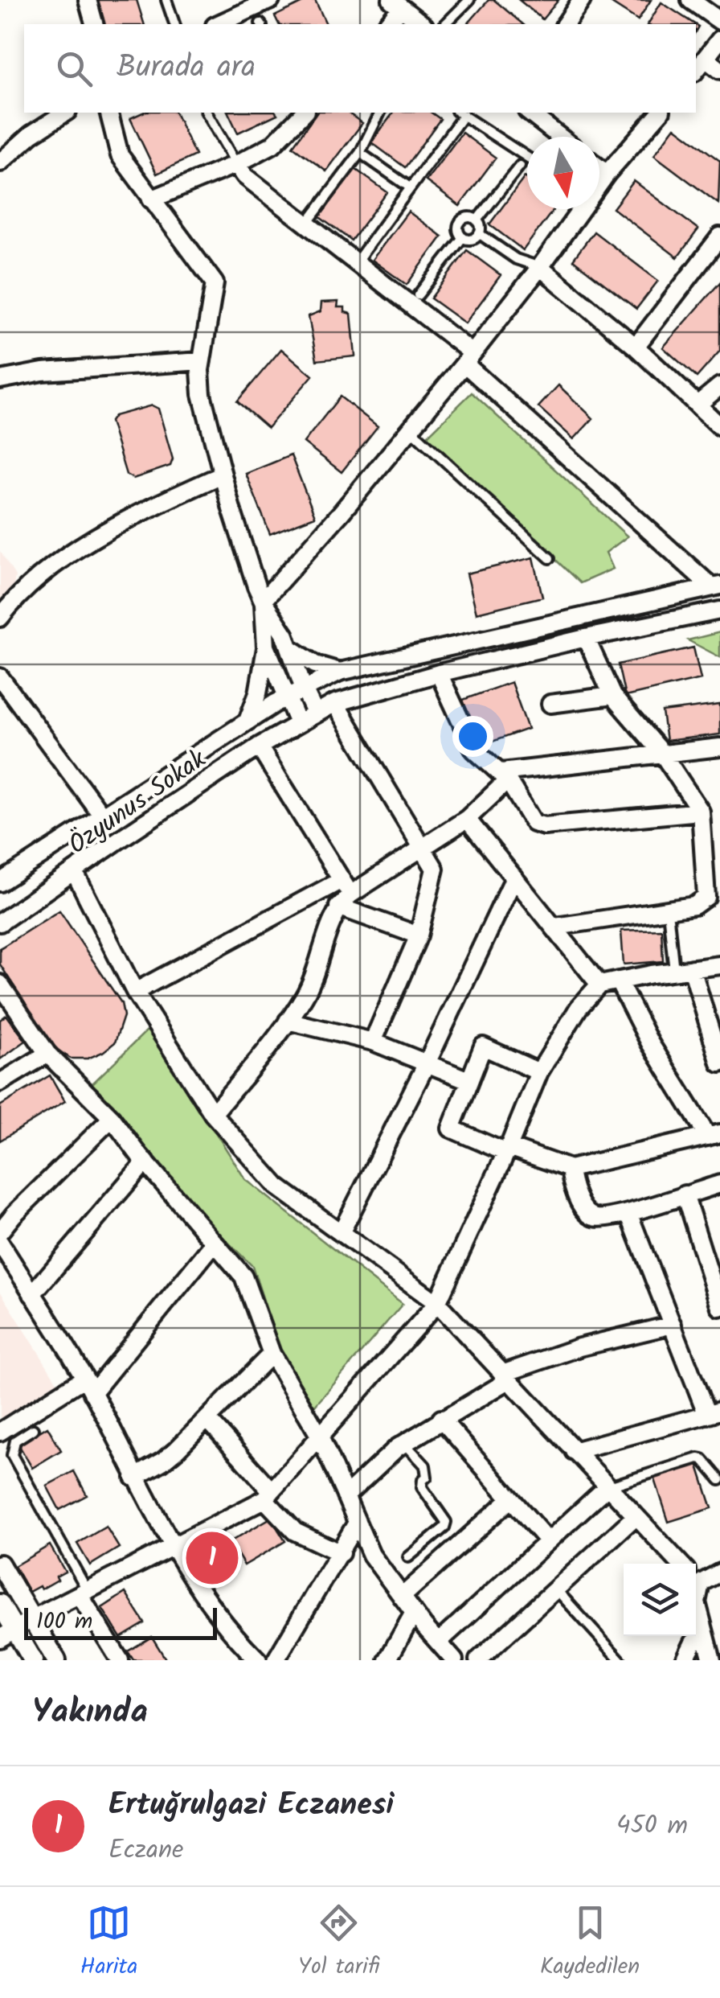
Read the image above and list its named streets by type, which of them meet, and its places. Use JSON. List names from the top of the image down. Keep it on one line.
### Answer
{"streets":{"street":["Özyunus Sokak"]},"scale_bar":"100 m","north":"bottom","page":{"search":"Burada ara","pins":"1","scale":"100 m","heading":"Yakında","list":[{"mark":"1","name":"Ertuğrulgazi Eczanesi","note":"Eczane","value":"450 m"}],"nav":["Harita","Yol tarifi","Kaydedilen"]}}
